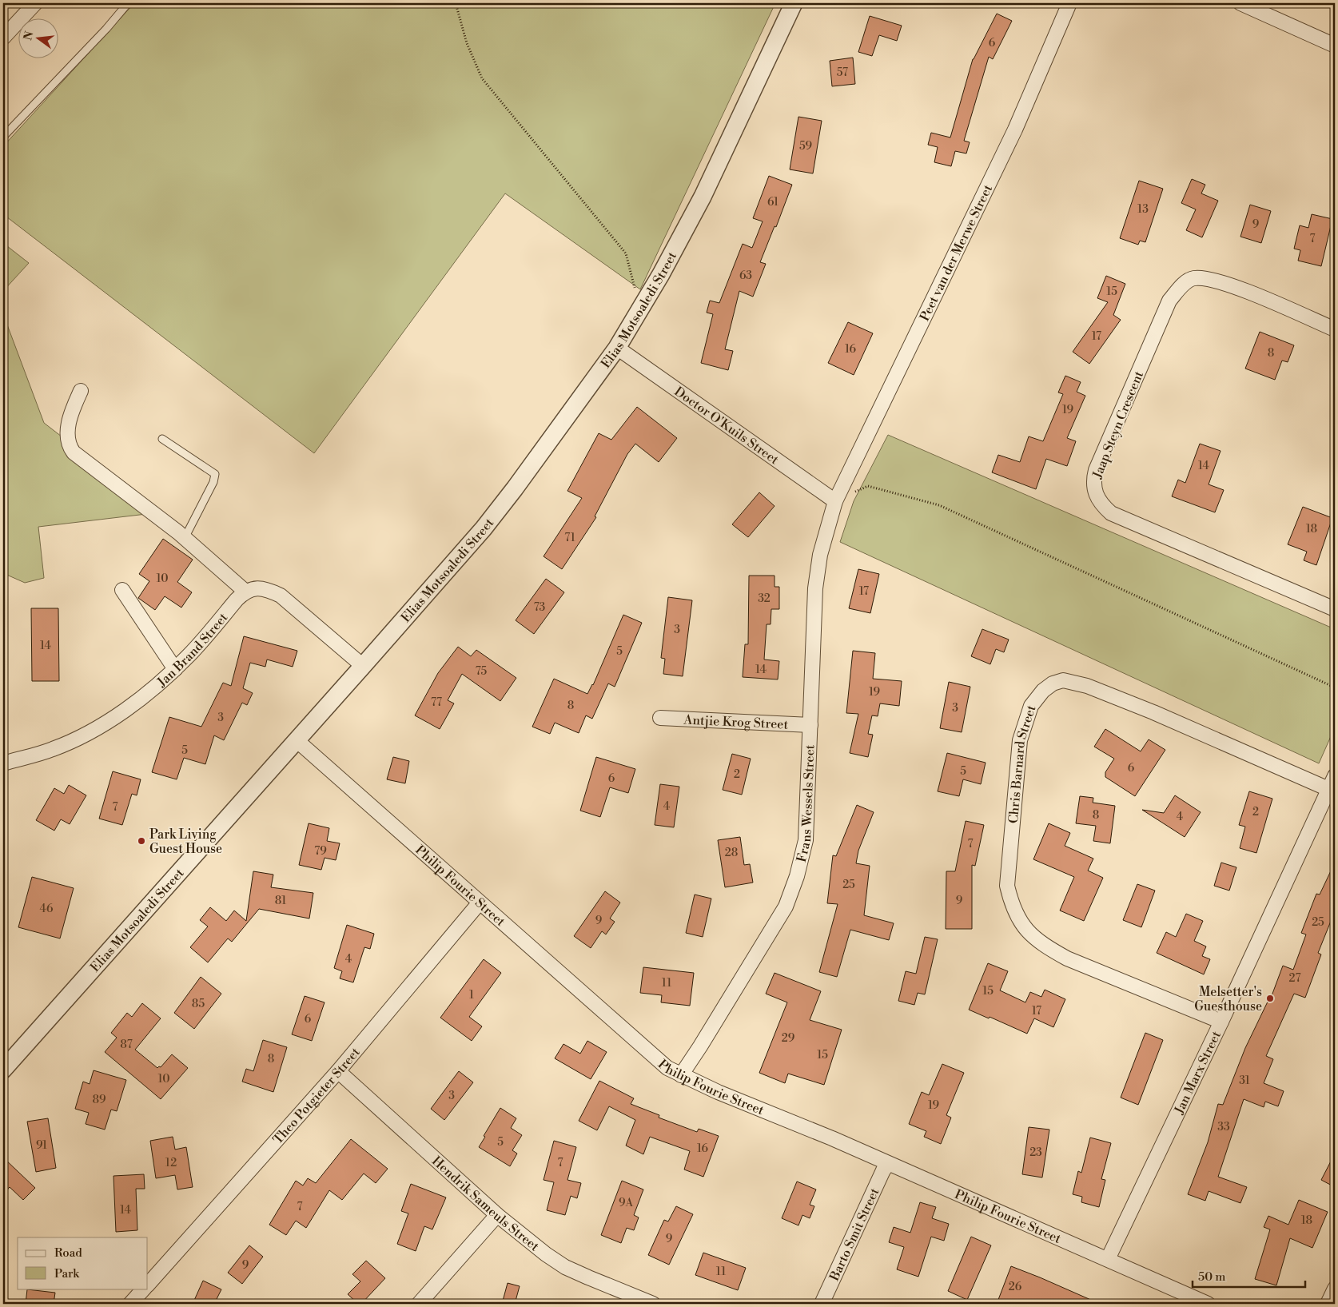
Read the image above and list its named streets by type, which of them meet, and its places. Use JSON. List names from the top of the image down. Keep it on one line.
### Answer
{"streets":{"street":["Peet van der Merwe Street","Elias Motsoaledi Street","Doctor O'Kuils Street","Jaap Steyn Crescent","Jan Brand Street","Antjie Krog Street","Chris Barnard Street","Frans Wessels Street","Philip Fourie Street","Jan Marx Street","Theo Potgieter Street","Hendrik Sameuls Street","Barto Smit Street"]},"crossings":[["Peet van der Merwe Street","Doctor O'Kuils Street"],["Peet van der Merwe Street","Frans Wessels Street"],["Elias Motsoaledi Street","Doctor O'Kuils Street"],["Elias Motsoaledi Street","Philip Fourie Street"],["Doctor O'Kuils Street","Frans Wessels Street"],["Antjie Krog Street","Frans Wessels Street"],["Chris Barnard Street","Jan Marx Street"],["Frans Wessels Street","Philip Fourie Street"],["Philip Fourie Street","Jan Marx Street"],["Philip Fourie Street","Theo Potgieter Street"],["Philip Fourie Street","Barto Smit Street"],["Theo Potgieter Street","Hendrik Sameuls Street"]],"places":["Park Living Guest House","Melsetter's Guesthouse"],"house_numbers":["6","57","59","61","13","9","7","63","15","17","16","8","19","14","18","71","10","17","32","73","3","14","5","14","75","19","77","8","3","3","5","6","5","2","6","4","7","2","8","4","7","79","28","25","81","9","46","9","25","4","27","11","15","1","85","17","6","29","87","15","8","10","31","3","89","19","33","5","91","16","23","12","7","9A","7","14","18","9","9","11","26"],"legend":["Road","Park"],"scale_bar":"50 m","north":"left"}
